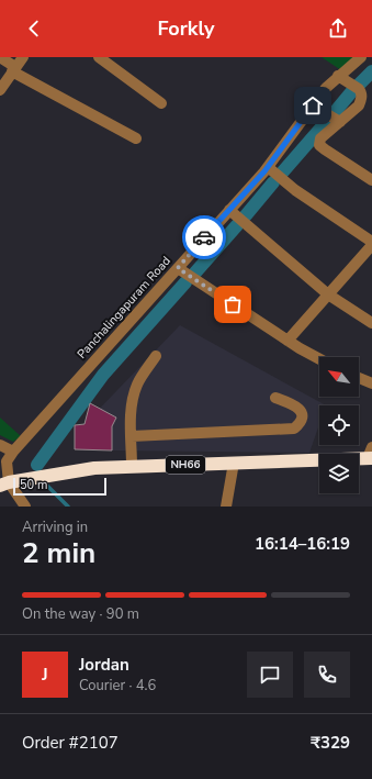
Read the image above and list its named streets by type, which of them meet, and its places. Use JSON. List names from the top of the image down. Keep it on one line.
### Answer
{"streets":{"highway":["NH66"],"street":["Panchalingapuram Road"]},"crossings":[["Panchalingapuram Road","NH66"]],"scale_bar":"50 m","north":"top left","page":{"header":"Forkly","scale":"50 m","heading":["2 min","Arriving in","16:14–16:19"],"panel":["Jordan","Courier · 4.6","Order #2107","₹329"],"bar":"On the way · 90 m","round":"J"}}
